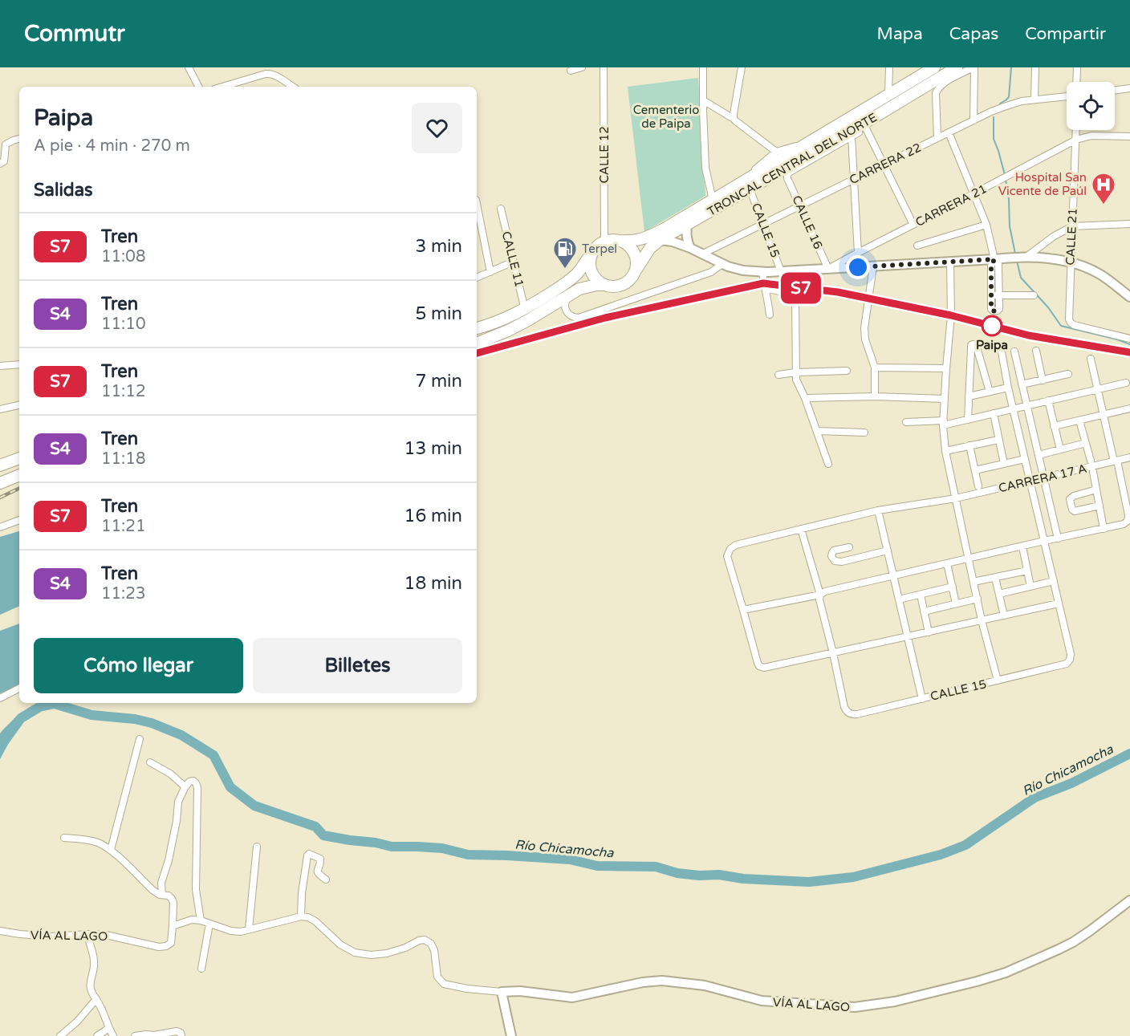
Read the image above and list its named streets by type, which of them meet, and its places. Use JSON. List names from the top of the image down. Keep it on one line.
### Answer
{"streets":{"highway":["TRONCAL CENTRAL DEL NORTE"],"street":["CALLE 12","CARRERA 22","CARRERA 21","CALLE 16","CALLE 15","CALLE 21","CALLE 11","CARRERA 17 A","VÍA AL LAGO"]},"crossings":[["CALLE 12","TRONCAL CENTRAL DEL NORTE"],["CARRERA 22","CALLE 16"],["CARRERA 22","CALLE 15"],["TRONCAL CENTRAL DEL NORTE","CALLE 15"],["CARRERA 21","CALLE 16"],["CARRERA 21","CALLE 21"]],"water":["Río Chicamocha"],"parks":["Cementerio de Paipa"],"places":{"hospital":["Hospital San Vicente de Paúl"],"fuel station":["Terpel"],"other":["Paipa"]},"page":{"header":"Commutr","nav":["Mapa","Capas","Compartir"],"on_map":"S7","heading":[["Paipa","A pie · 4 min · 270 m"],"Salidas"],"list":[{"mark":"S7","name":"Tren","note":"11:08","value":"3 min"},{"mark":"S4","name":"Tren","note":"11:10","value":"5 min"},{"mark":"S7","name":"Tren","note":"11:12","value":"7 min"},{"mark":"S4","name":"Tren","note":"11:18","value":"13 min"},{"mark":"S7","name":"Tren","note":"11:21","value":"16 min"},{"mark":"S4","name":"Tren","note":"11:23","value":"18 min"}],"buttons":["Cómo llegar","Billetes"]}}
